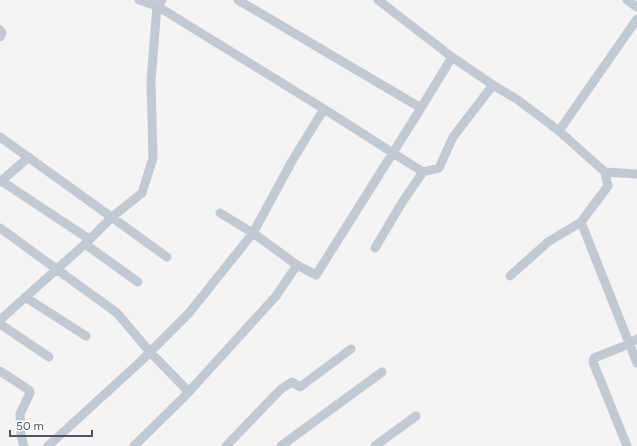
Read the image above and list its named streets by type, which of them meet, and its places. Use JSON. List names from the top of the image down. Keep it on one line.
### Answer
{"scale_bar":"50 m"}
